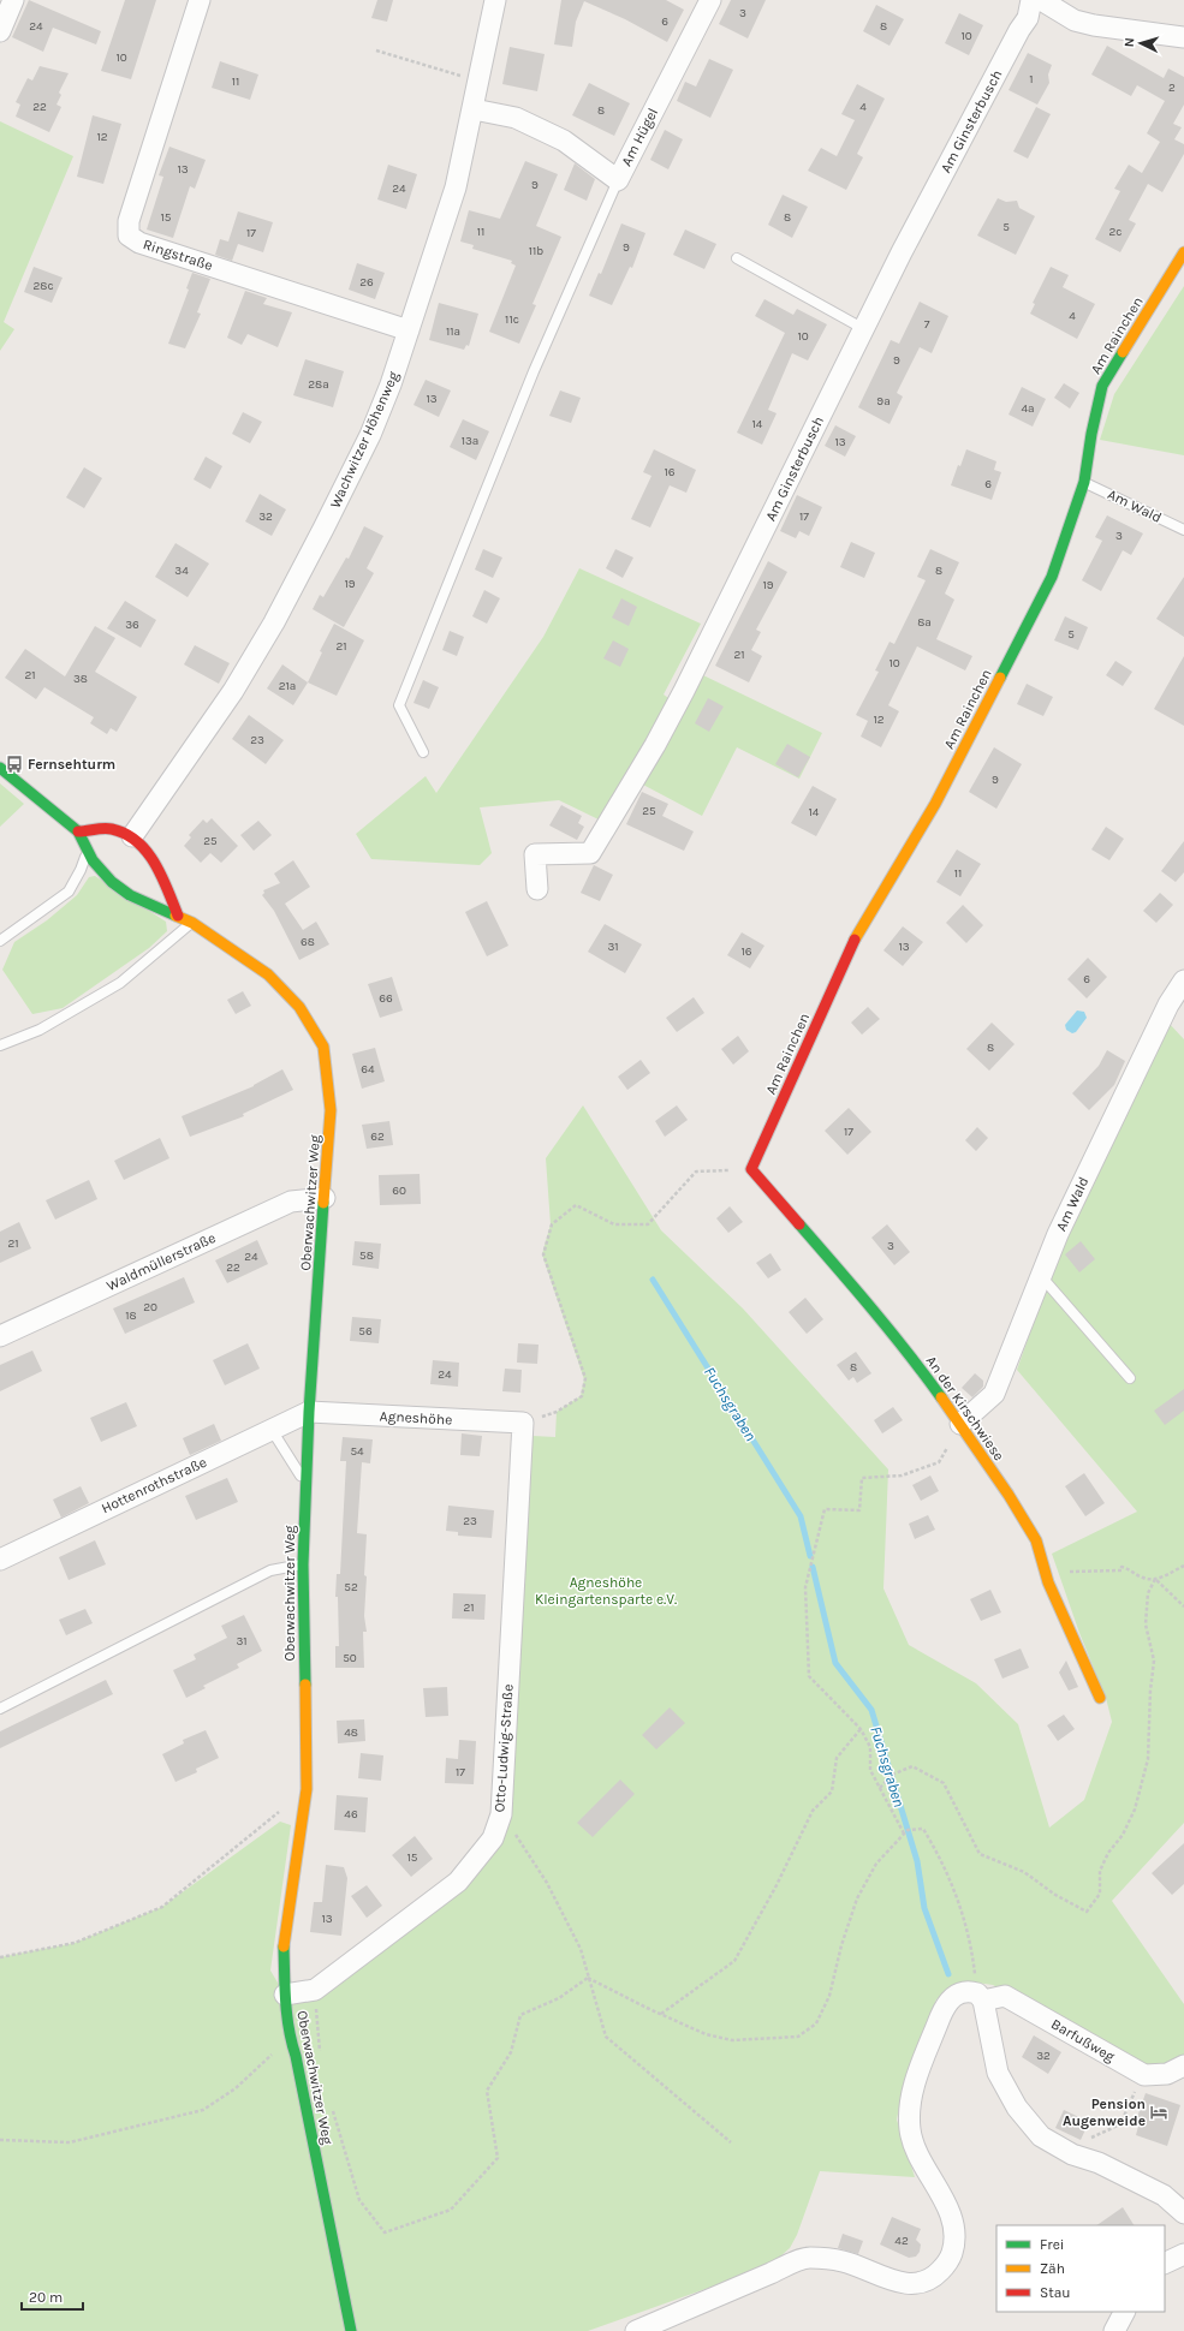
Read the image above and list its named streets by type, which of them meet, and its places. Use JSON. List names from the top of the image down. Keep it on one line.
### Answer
{"streets":{"street":["Am Ginsterbusch","Am Hügel","Ringstraße","Am Rainchen","Wachwitzer Höhenweg","Am Wald","Oberwachwitzer Weg","Waldmüllerstraße","An der Kirschwiese","Agneshöhe","Hottenrothstraße","Otto-Ludwig-Straße","Barfußweg"]},"crossings":[["Am Hügel","Wachwitzer Höhenweg"],["Ringstraße","Wachwitzer Höhenweg"],["Am Rainchen","Am Wald"],["Am Rainchen","An der Kirschwiese"],["Am Wald","An der Kirschwiese"],["Oberwachwitzer Weg","Waldmüllerstraße"],["Oberwachwitzer Weg","Agneshöhe"],["Oberwachwitzer Weg","Hottenrothstraße"],["Oberwachwitzer Weg","Otto-Ludwig-Straße"],["Agneshöhe","Hottenrothstraße"],["Agneshöhe","Otto-Ludwig-Straße"]],"water":["Fuchsgraben"],"parks":["Agneshöhe Kleingartensparte e.V."],"places":{"bus stop":["Fernsehturm"],"hotel":["Pension Augenweide"]},"house_numbers":["3","6","24","8","10","10","1","11","2","22","4","8","12","13","9","24","15","8","5","11","2c","17","9","11b","26","28c","4","11c","7","11a","10","9","28a","13","9a","4a","14","13a","13","16","6","32","17","3","34","8","19","19","8a","36","5","21","21","10","21","38","21a","12","23","9","25","14","25","11","68","31","13","16","6","66","8","64","17","62","60","21","3","58","24","22","20","18","56","8","24","54","23","52","21","31","50","48","17","46","15","13","32","42"],"legend":["Frei","Zäh","Stau"],"scale_bar":"20 m","north":"left"}
